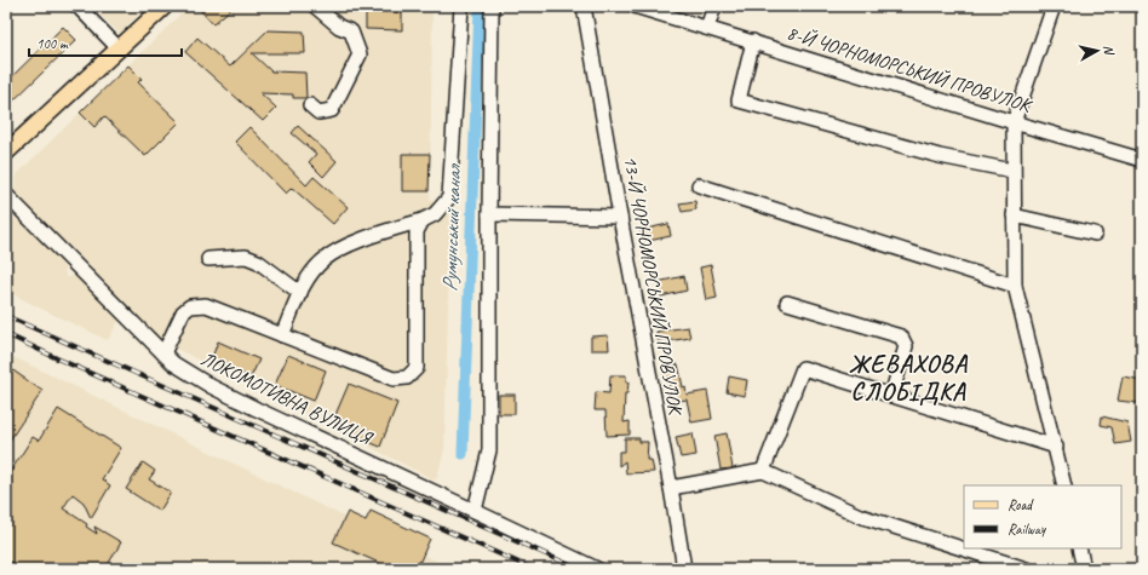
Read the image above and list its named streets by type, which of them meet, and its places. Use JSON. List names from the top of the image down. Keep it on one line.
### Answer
{"streets":{"street":["8-Й ЧОРНОМОРСЬКИЙ ПРОВУЛОК","13-Й ЧОРНОМОРСЬКИЙ ПРОВУЛОК","ЛОКОМОТИВНА ВУЛИЦЯ"]},"districts":["ЖЕВАХОВА СЛОБІДКА"],"water":["Румунський канал"],"legend":["Road","Railway"],"scale_bar":"100 m","north":"right"}
